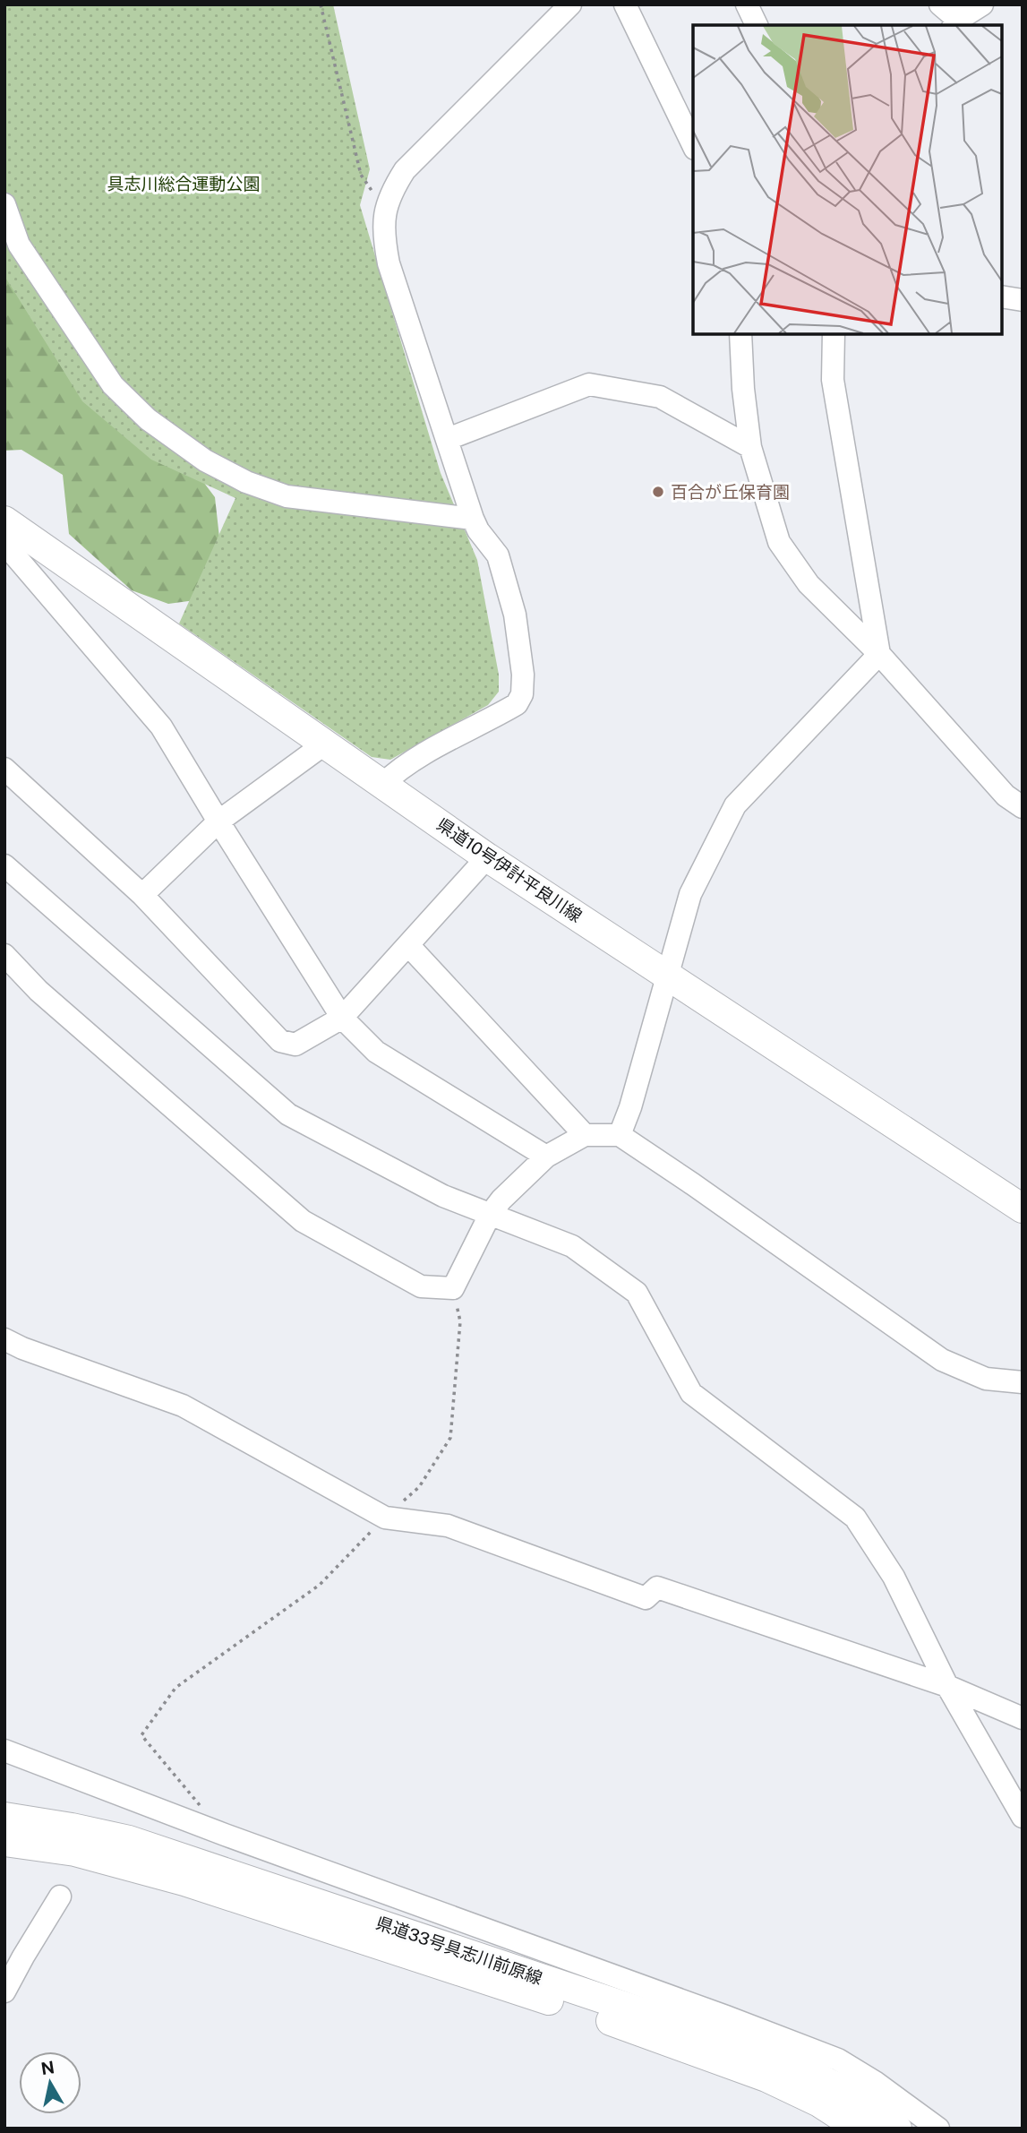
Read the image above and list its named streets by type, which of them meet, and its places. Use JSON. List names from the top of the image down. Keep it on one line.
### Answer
{"streets":{"main road":["県道10号伊計平良川線","県道33号具志川前原線"]},"parks":["具志川総合運動公園"],"places":["百合が丘保育園"],"north":"top"}
